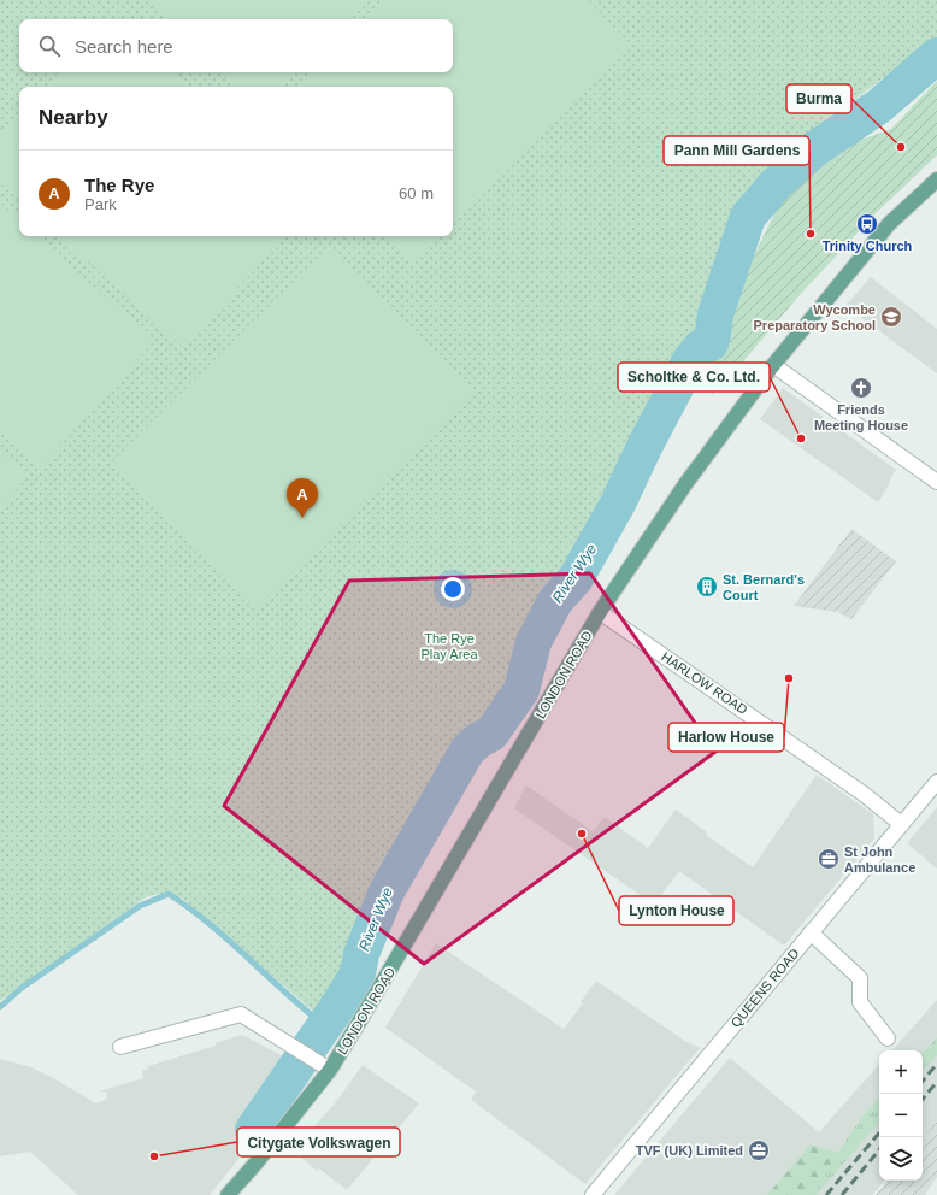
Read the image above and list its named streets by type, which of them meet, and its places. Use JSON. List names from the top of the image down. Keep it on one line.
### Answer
{"streets":{"main road":["LONDON ROAD"],"street":["HARLOW ROAD","QUEENS ROAD"]},"crossings":[["LONDON ROAD","HARLOW ROAD"],["HARLOW ROAD","QUEENS ROAD"]],"water":["River Wye"],"parks":["The Rye Play Area"],"places":{"other":["Burma","Pann Mill Gardens","Scholtke & Co. Ltd.","Harlow House","Lynton House","Citygate Volkswagen"],"bus stop":["Trinity Church"],"school or university":["Wycombe Preparatory School"],"church":["Friends Meeting House"],"building":["St. Bernard's Court"],"office":["St John Ambulance","TVF (UK) Limited"]},"page":{"search":"Search here","heading":"Nearby","list":[{"mark":"A","name":"The Rye","note":"Park","value":"60 m"}],"pins":"A","map_buttons":["+","−"]}}
